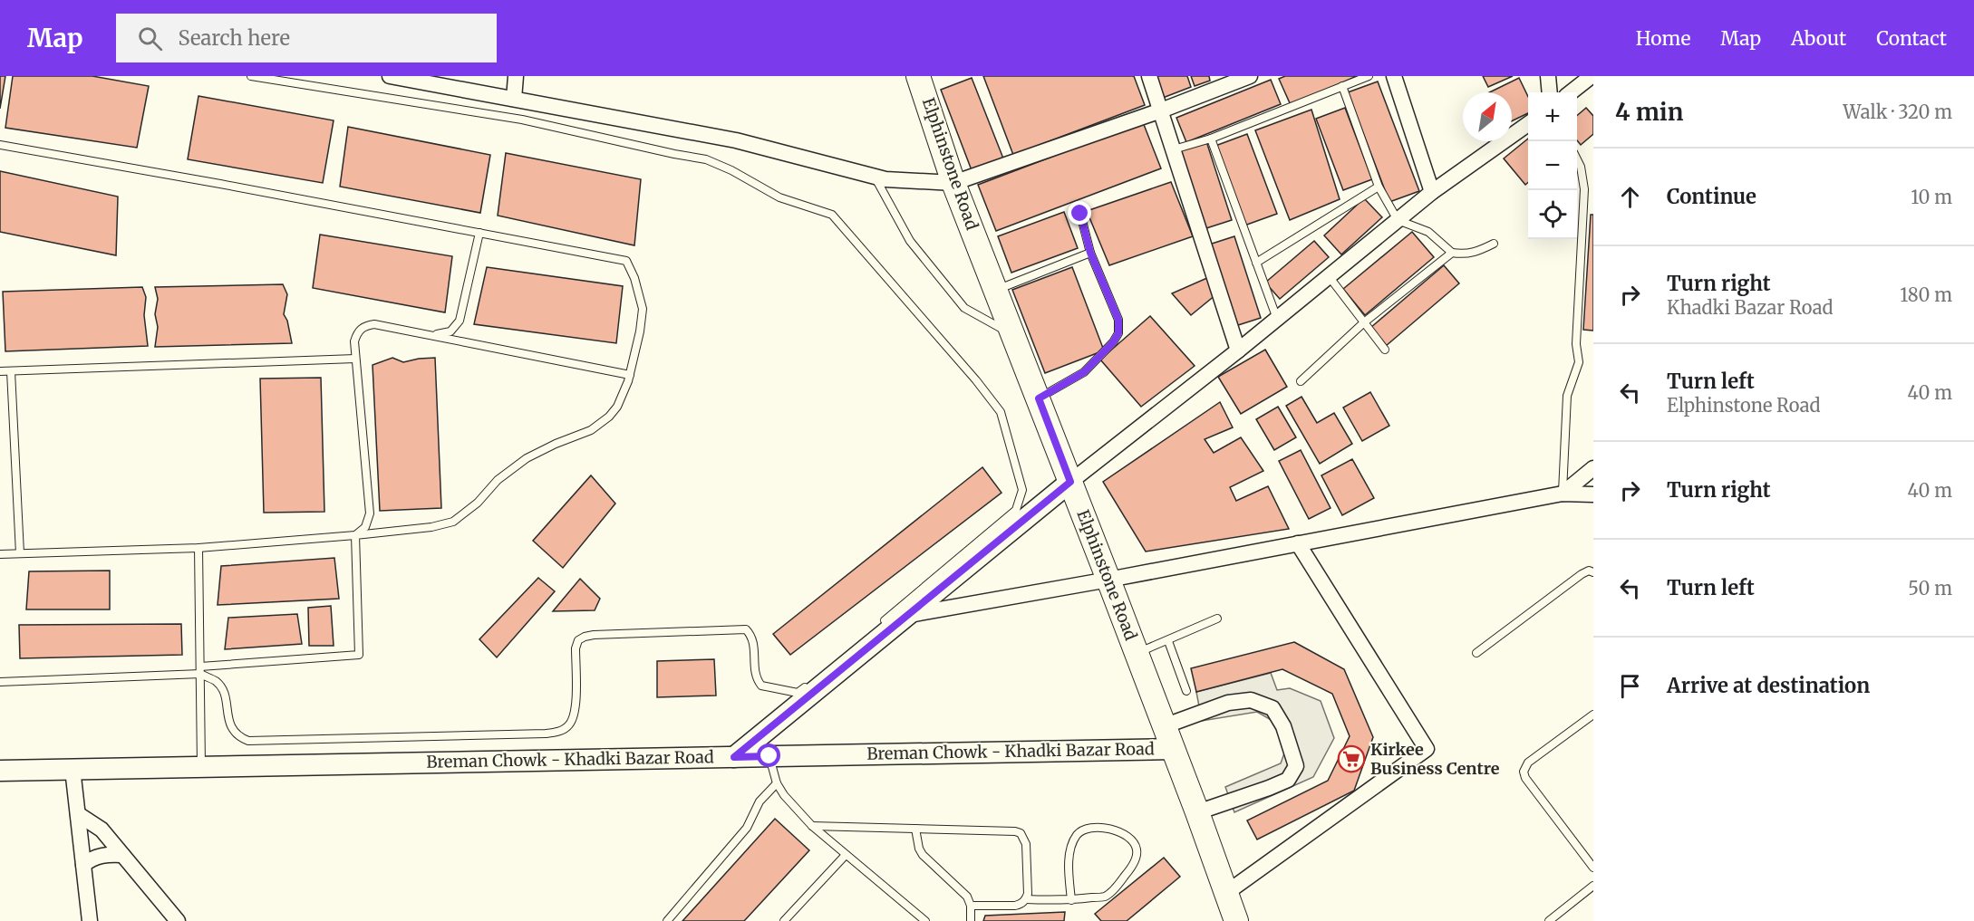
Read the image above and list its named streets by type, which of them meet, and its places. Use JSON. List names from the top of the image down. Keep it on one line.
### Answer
{"streets":{"main road":["Elphinstone Road","Breman Chowk - Khadki Bazar Road"]},"crossings":[["Elphinstone Road","Breman Chowk - Khadki Bazar Road"]],"places":{"supermarket":["Kirkee Business Centre"]},"north":"top right","page":{"header":"Map","search":"Search here","nav":["Home","Map","About","Contact"],"heading":["4 min","Walk · 320 m"],"map_buttons":["+","−"],"list":[["Continue","10 m"],["Turn right","Khadki Bazar Road","180 m"],["Turn left","Elphinstone Road","40 m"],["Turn right","40 m"],["Turn left","50 m"],"Arrive at destination"]}}
